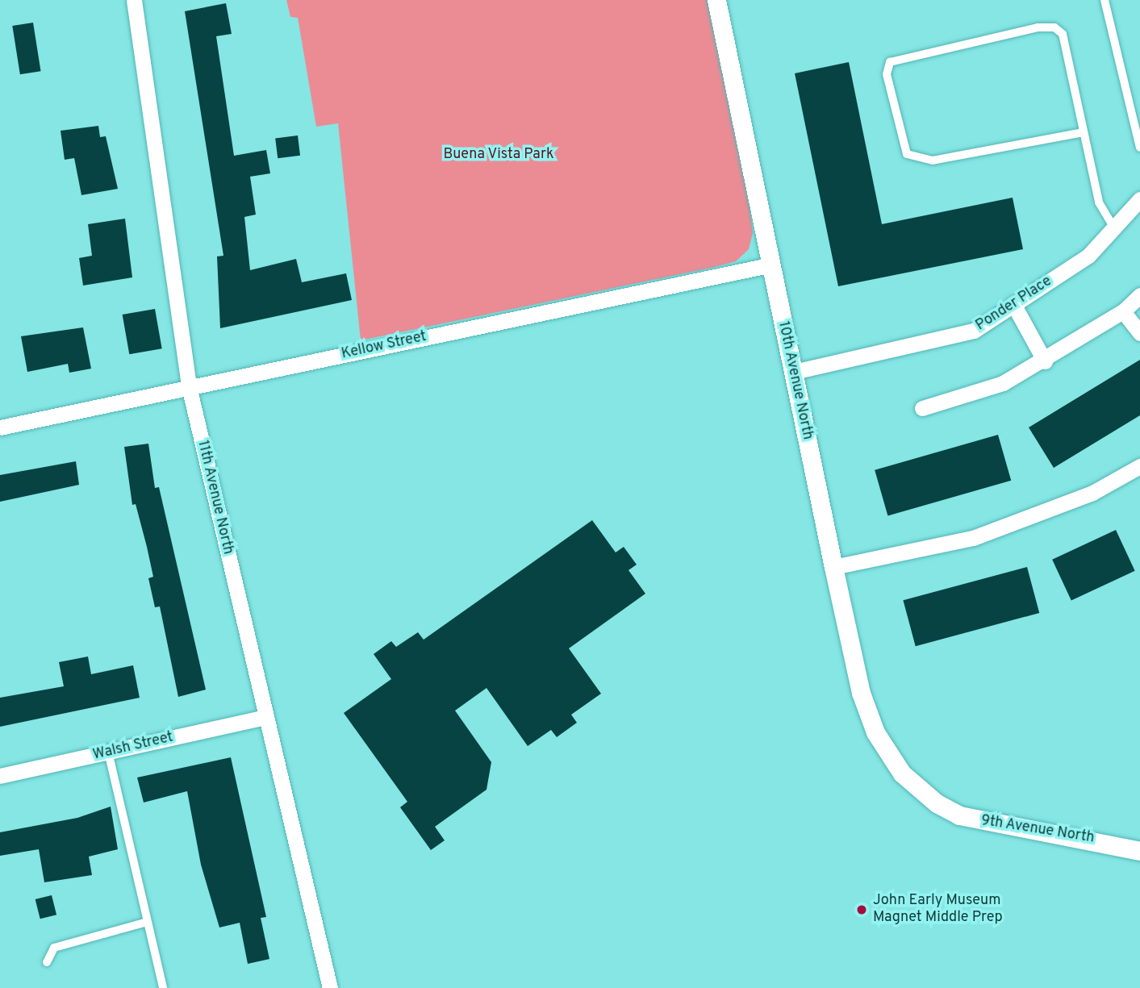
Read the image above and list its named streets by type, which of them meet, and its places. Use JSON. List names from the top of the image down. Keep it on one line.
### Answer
{"streets":{"street":["Ponder Place","Kellow Street","10th Avenue North","11th Avenue North","Walsh Street","9th Avenue North"]},"crossings":[["Ponder Place","10th Avenue North"],["Kellow Street","10th Avenue North"],["Kellow Street","11th Avenue North"],["10th Avenue North","9th Avenue North"],["11th Avenue North","Walsh Street"]],"parks":["Buena Vista Park"],"places":["John Early Museum Magnet Middle Prep"]}
